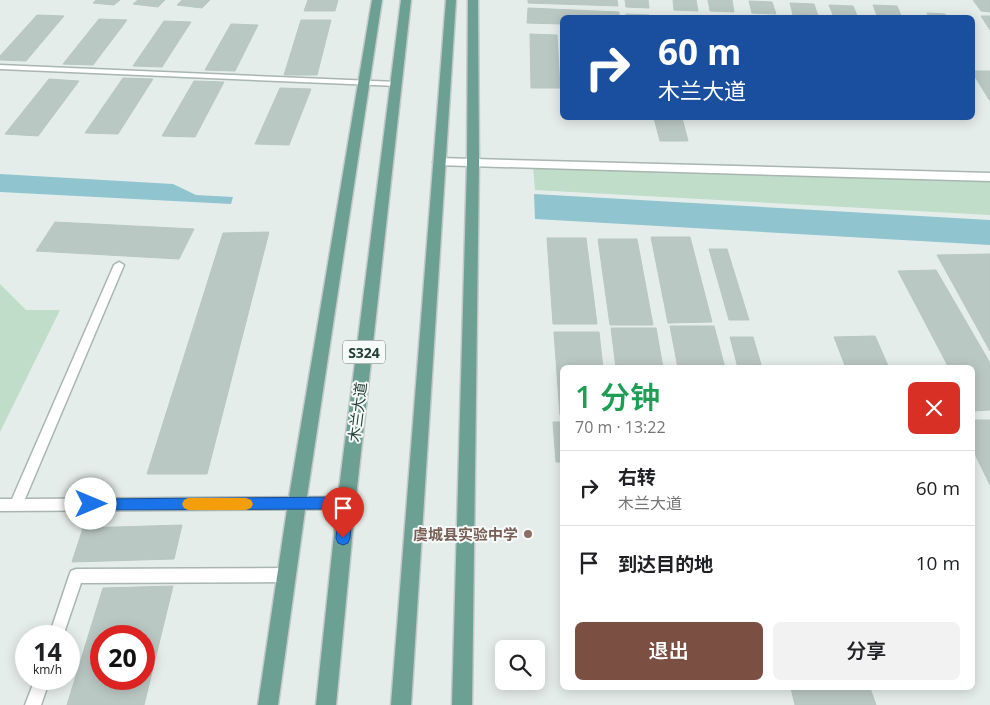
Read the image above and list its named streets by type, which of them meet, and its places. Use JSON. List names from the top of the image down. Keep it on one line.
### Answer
{"streets":{"main road":["S324","木兰大道"]},"places":["虞城县实验中学"],"page":{"turn":["60 m","木兰大道"],"heading":["1 分钟","70 m · 13:22"],"list":[{"name":"右转","note":"木兰大道","value":"60 m"},{"name":"到达目的地","value":"10 m"}],"buttons":["退出","分享"],"speed":"14 km/h","limit":"20"}}
